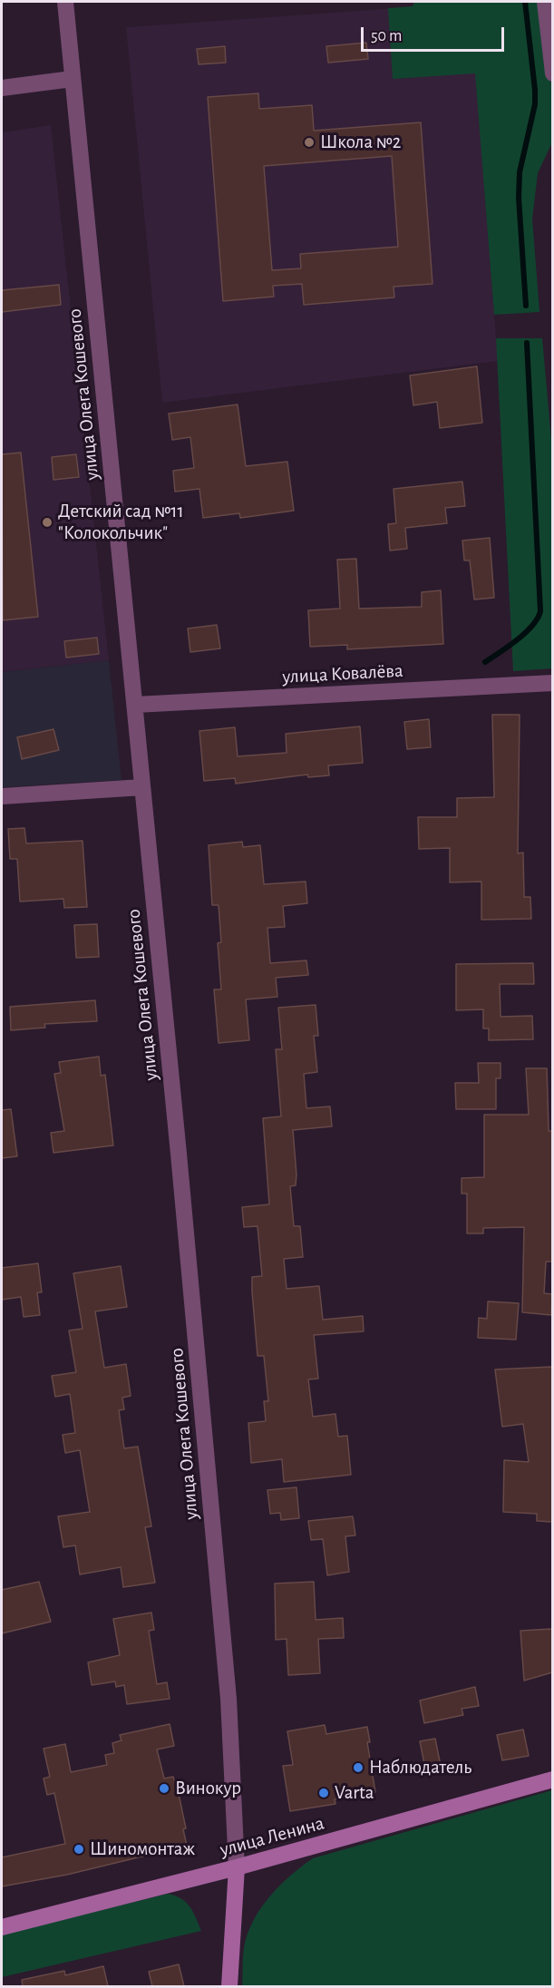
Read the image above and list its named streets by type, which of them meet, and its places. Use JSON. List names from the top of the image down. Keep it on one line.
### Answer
{"streets":{"street":["улица Олега Кошевого","улица Ковалёва","улица Ленина"]},"crossings":[["улица Олега Кошевого","улица Ковалёва"],["улица Олега Кошевого","улица Ленина"]],"places":["Школа №2","Детский сад №11 \"Колокольчик\"","Наблюдатель","Винокур","Varta","Шиномонтаж"],"scale_bar":"50 m"}
